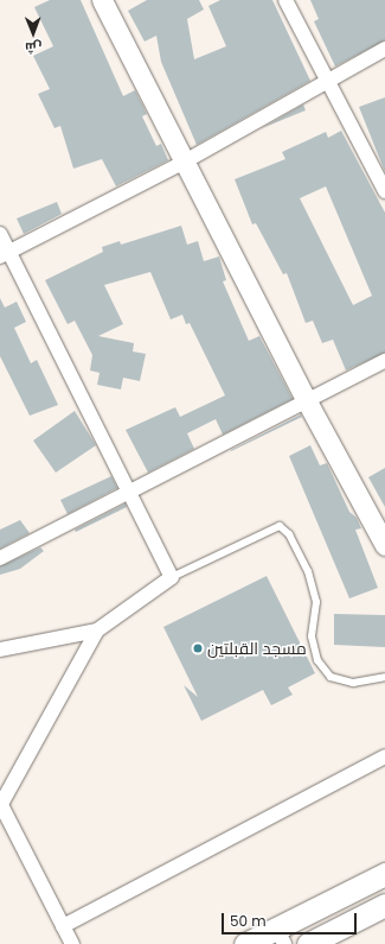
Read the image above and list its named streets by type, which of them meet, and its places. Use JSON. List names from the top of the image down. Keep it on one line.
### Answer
{"places":["مسجد القبلتين"],"scale_bar":"50 m","north":"bottom"}
